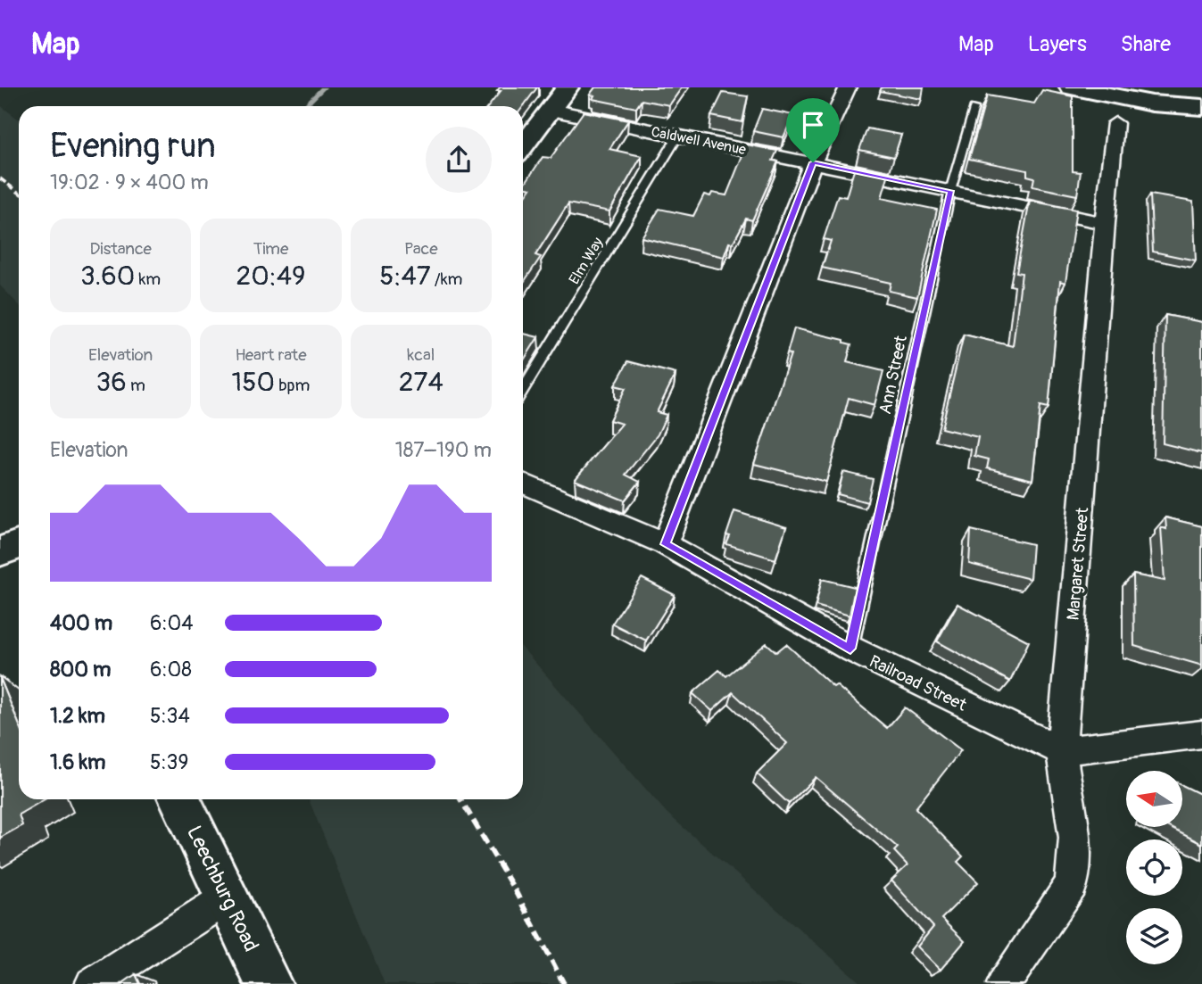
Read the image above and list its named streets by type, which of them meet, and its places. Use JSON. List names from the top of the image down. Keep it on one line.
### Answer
{"streets":{"street":["Caldwell Avenue","Margaret Street","Railroad Street","Leechburg Road"],"lane":["Elm Way","Ann Street"]},"crossings":[["Caldwell Avenue","Elm Way"],["Caldwell Avenue","Ann Street"],["Caldwell Avenue","Margaret Street"],["Ann Street","Railroad Street"],["Margaret Street","Railroad Street"]],"north":"left","page":{"header":"Map","nav":["Map","Layers","Share"],"heading":["Evening run","19:02 · 9 × 400 m"],"stats":[["Distance","3.60 km"],["Time","20:49"],["Pace","5:47 /km"],["Elevation","36 m"],["Heart rate","150 bpm"],["kcal","274"]],"chart":["Elevation","187–190 m"],"list":[{"name":"400 m","note":"6:04"},{"name":"800 m","note":"6:08"},{"name":"1.2 km","note":"5:34"},{"name":"1.6 km","note":"5:39"}]}}
